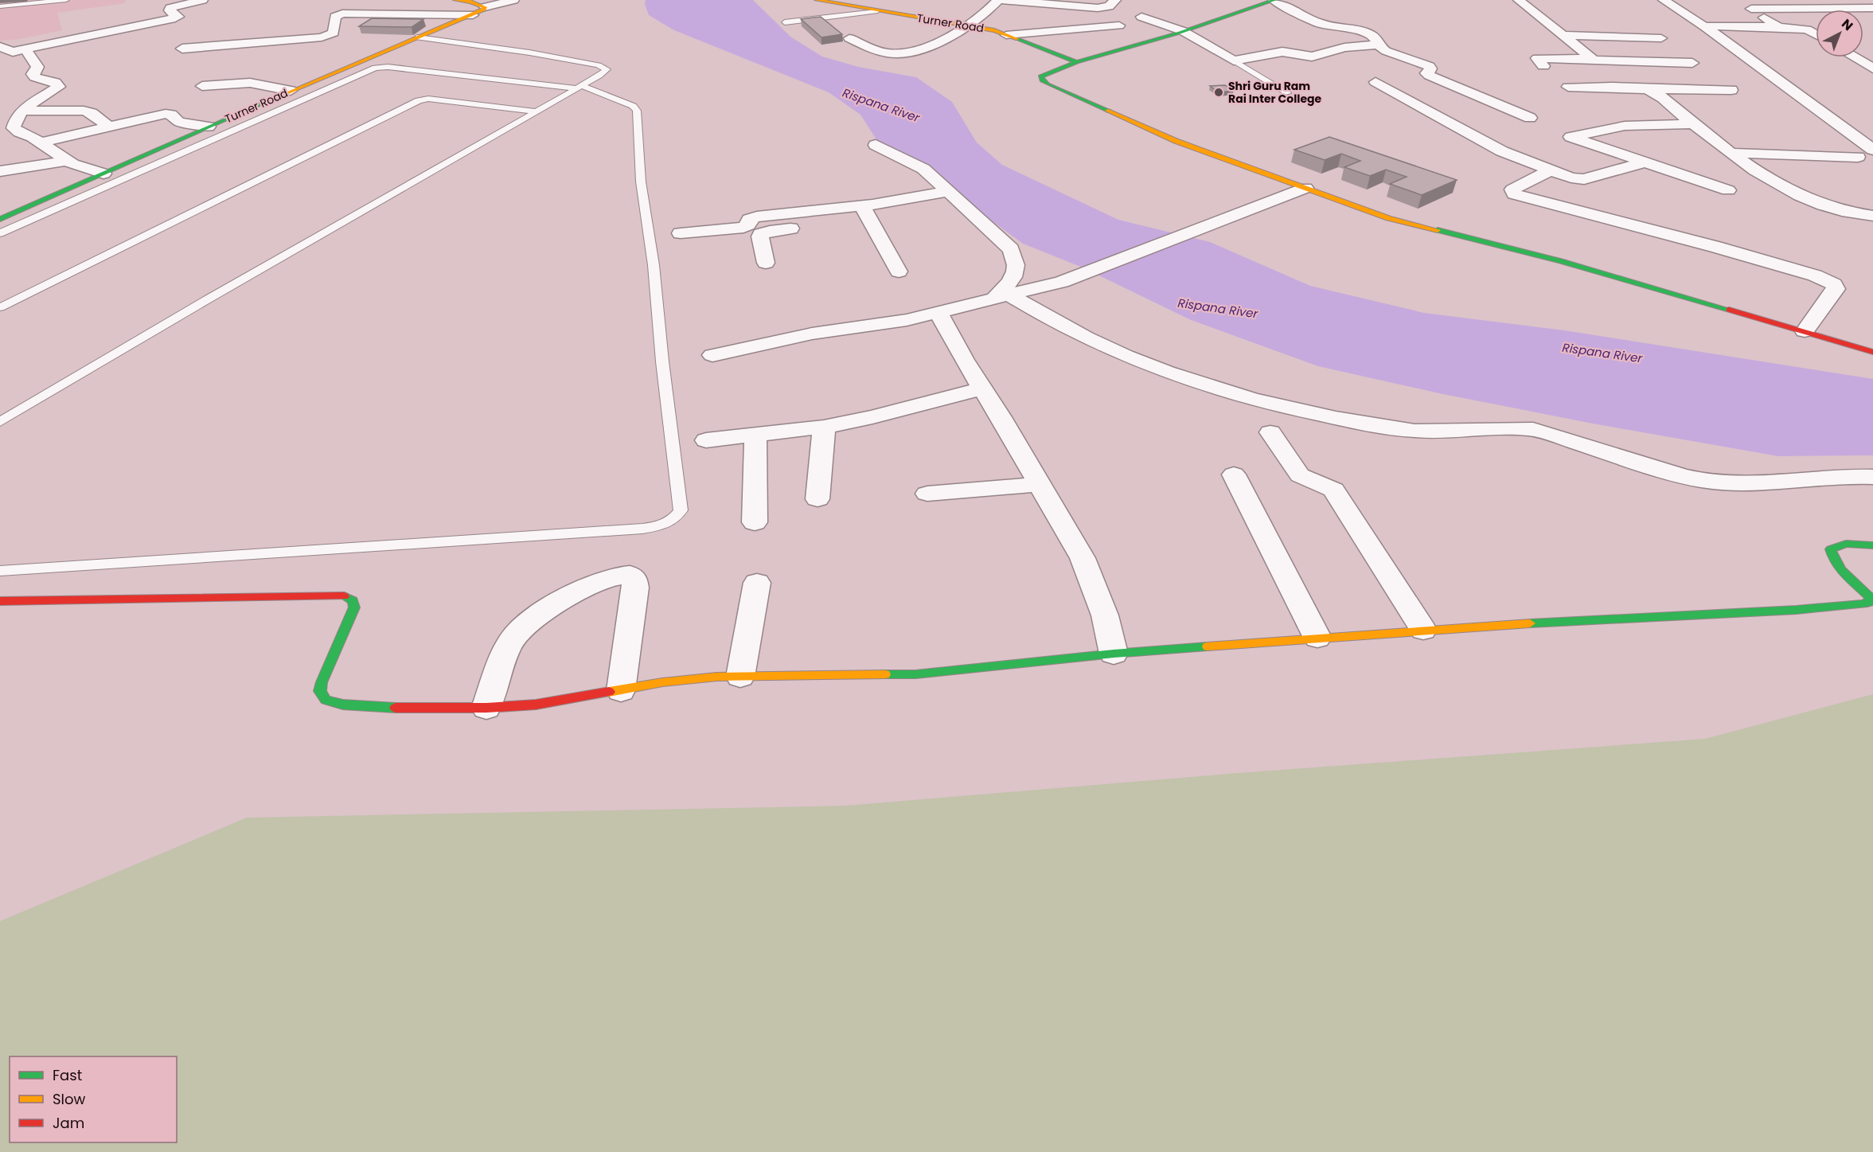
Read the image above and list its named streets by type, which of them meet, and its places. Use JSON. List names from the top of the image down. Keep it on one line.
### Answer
{"streets":{"main road":["Turner Road"]},"water":["Rispana River"],"places":["Shri Guru Ram Rai Inter College"],"legend":["Fast","Slow","Jam"],"north":"top right"}
